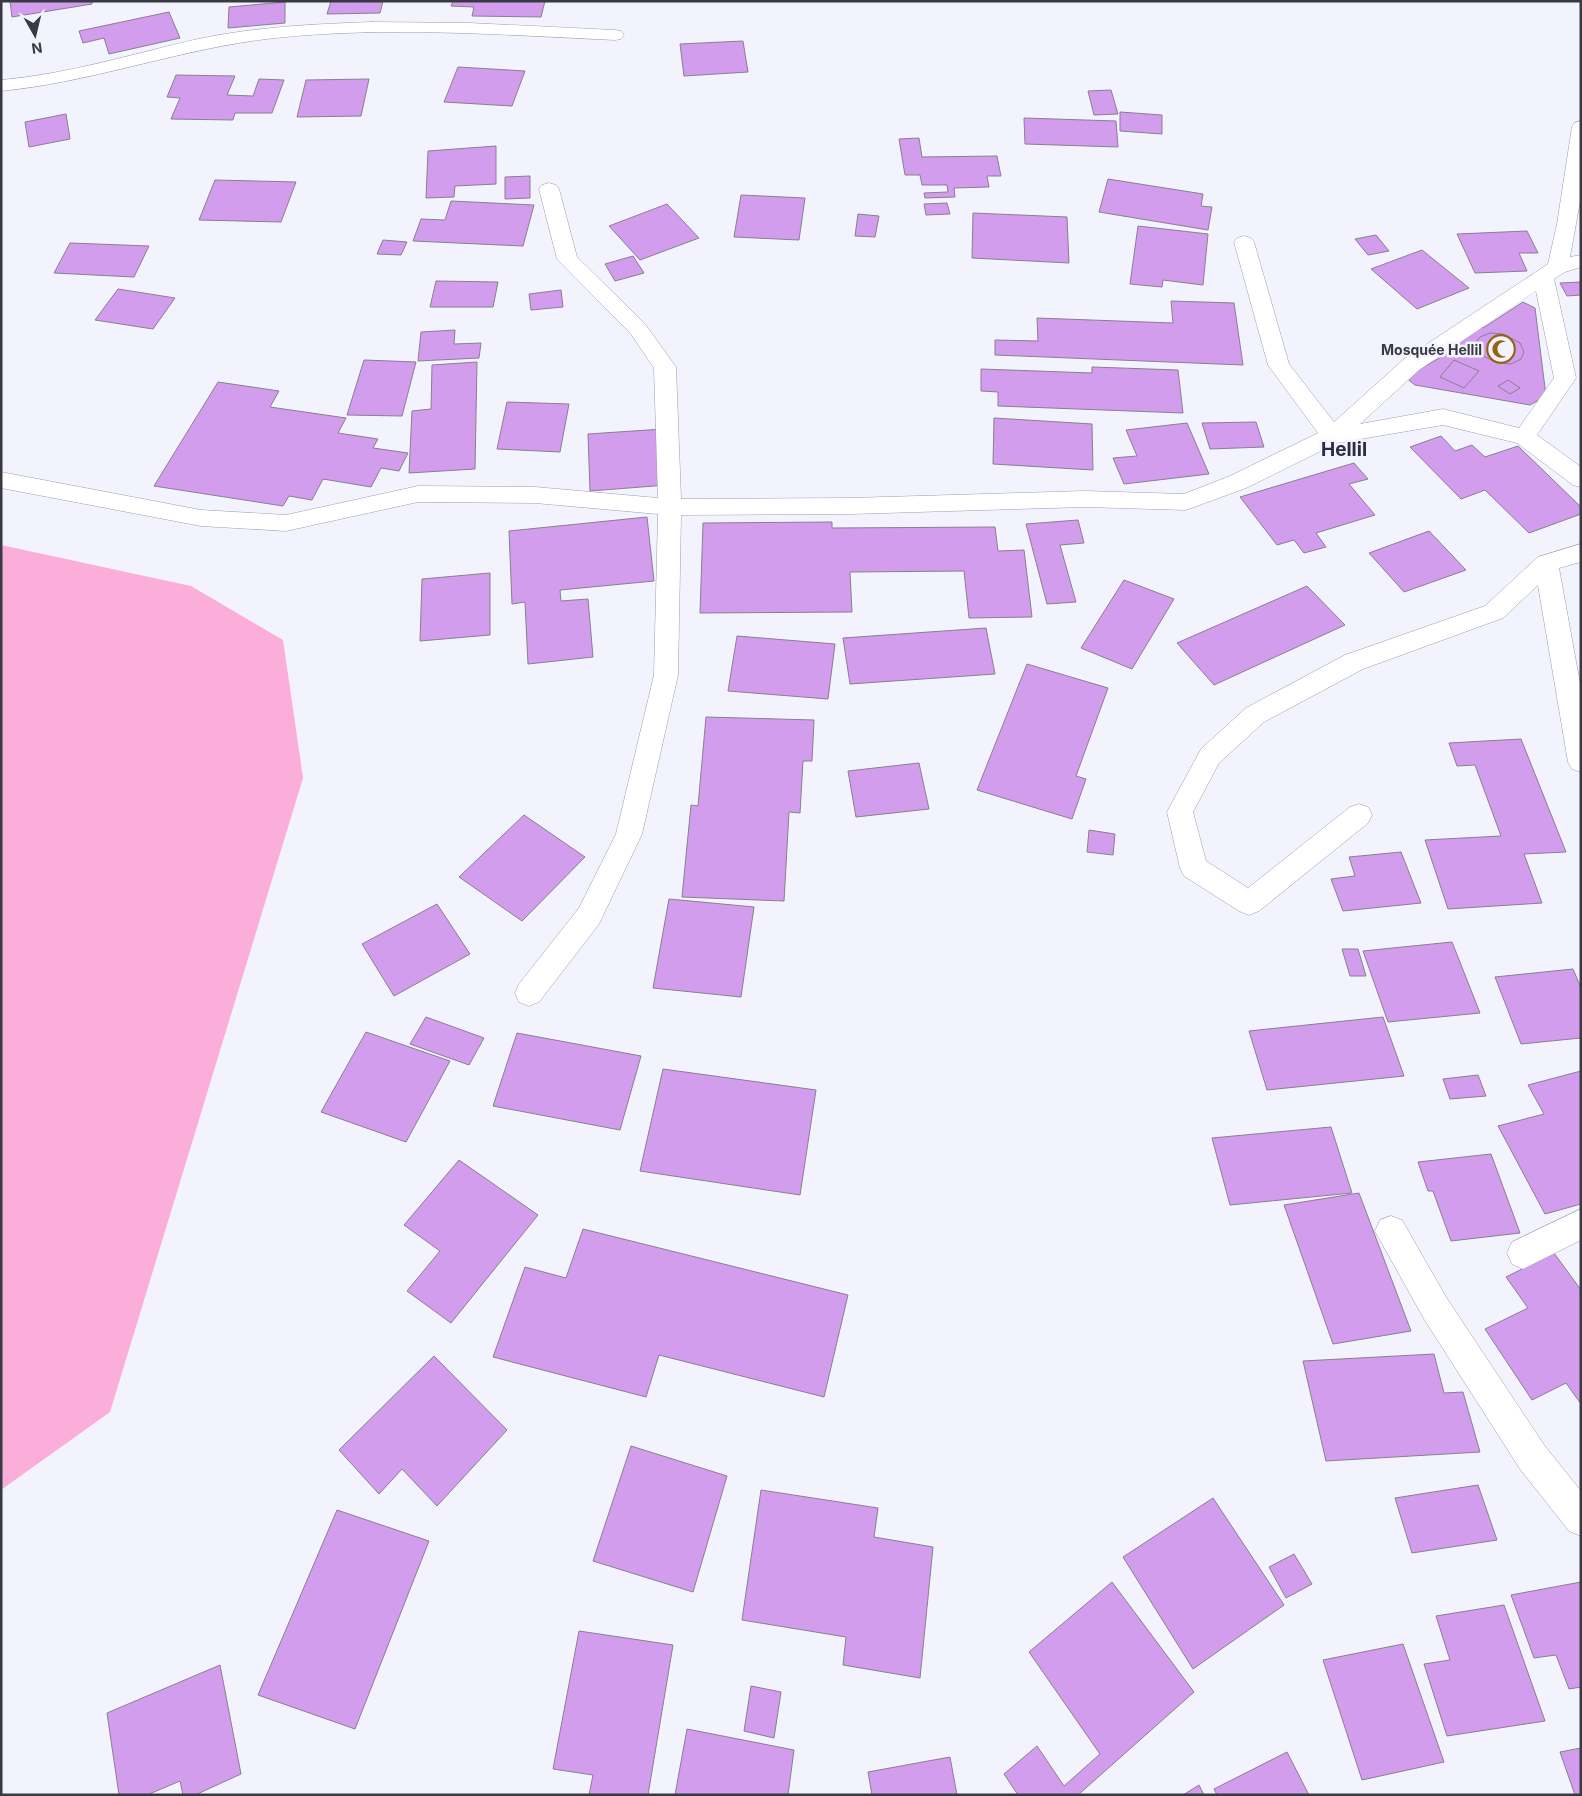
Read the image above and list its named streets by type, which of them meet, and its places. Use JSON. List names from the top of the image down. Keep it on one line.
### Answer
{"districts":["Hellil"],"places":{"mosque":["Mosquée Hellil"]},"north":"bottom"}
